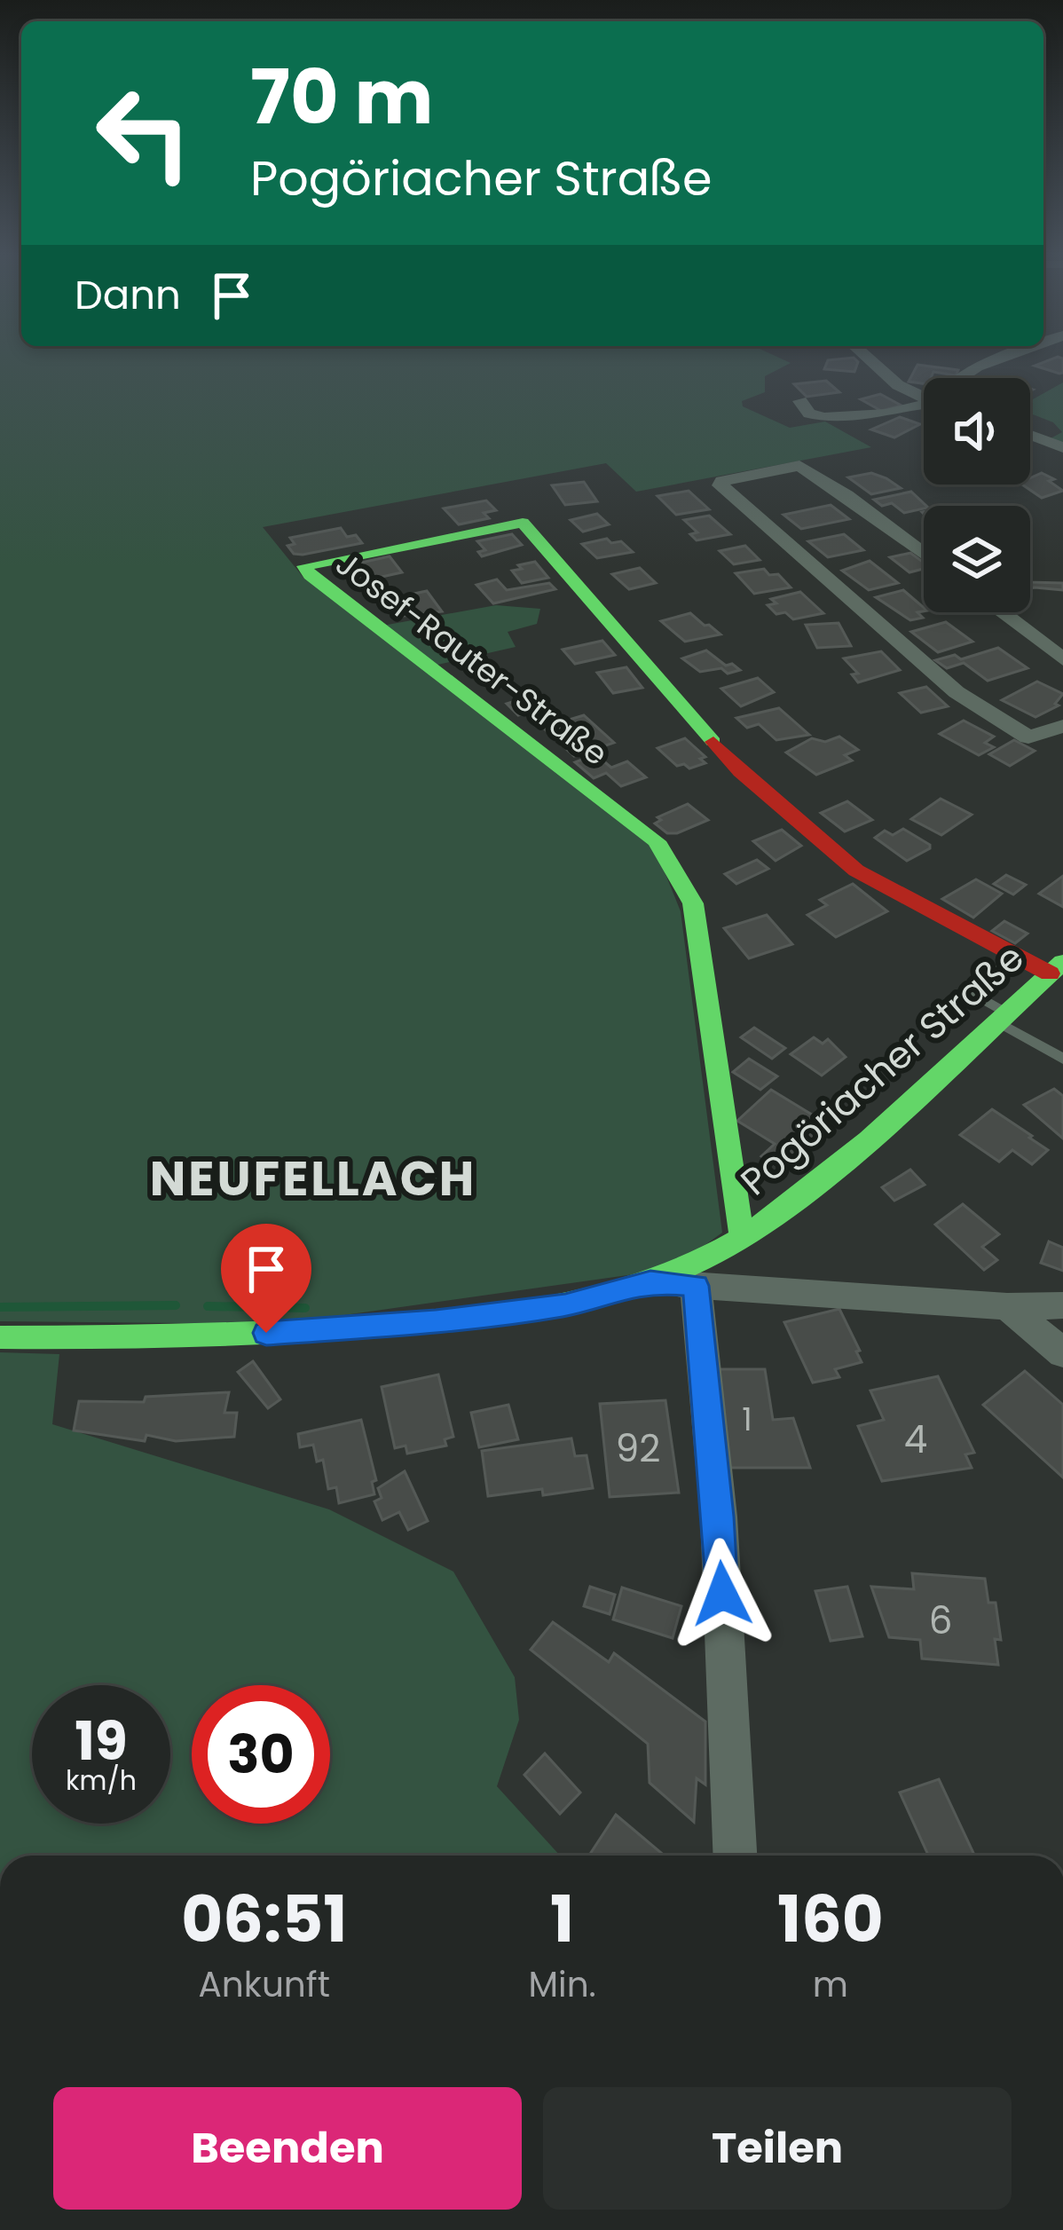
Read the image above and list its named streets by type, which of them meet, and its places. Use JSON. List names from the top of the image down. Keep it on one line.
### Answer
{"streets":{"street":["Josef-Rauter-Straße","Pogöriacher Straße"]},"crossings":[["Josef-Rauter-Straße","Pogöriacher Straße"]],"districts":["NEUFELLACH"],"house_numbers":["1","4","92","6"],"page":{"turn":["70 m","Pogöriacher Straße"],"then":"Dann","speed":"19 km/h","limit":"30","eta":["06:51","Ankunft","1","Min.","160","m"],"buttons":["Beenden","Teilen"]}}
